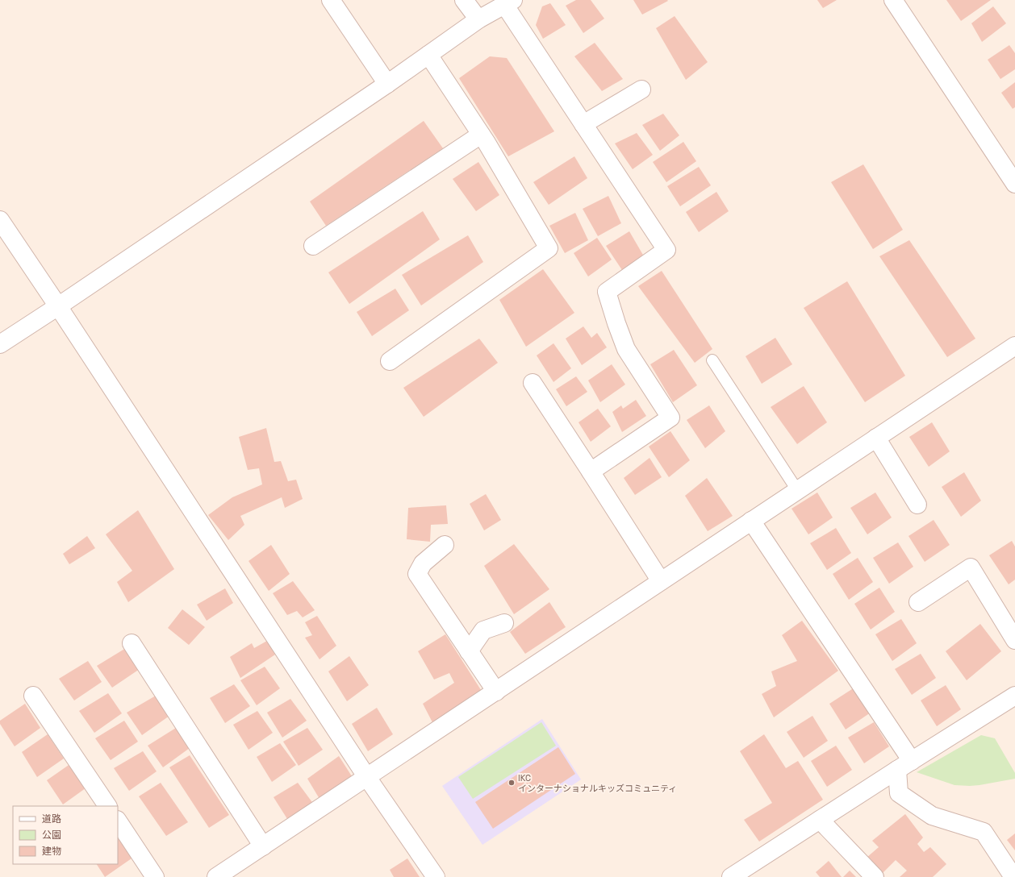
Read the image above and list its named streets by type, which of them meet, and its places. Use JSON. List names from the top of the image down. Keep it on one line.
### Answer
{"places":["IKC インターナショナルキッズコミュニティ"],"legend":["道路","公園","建物"]}
